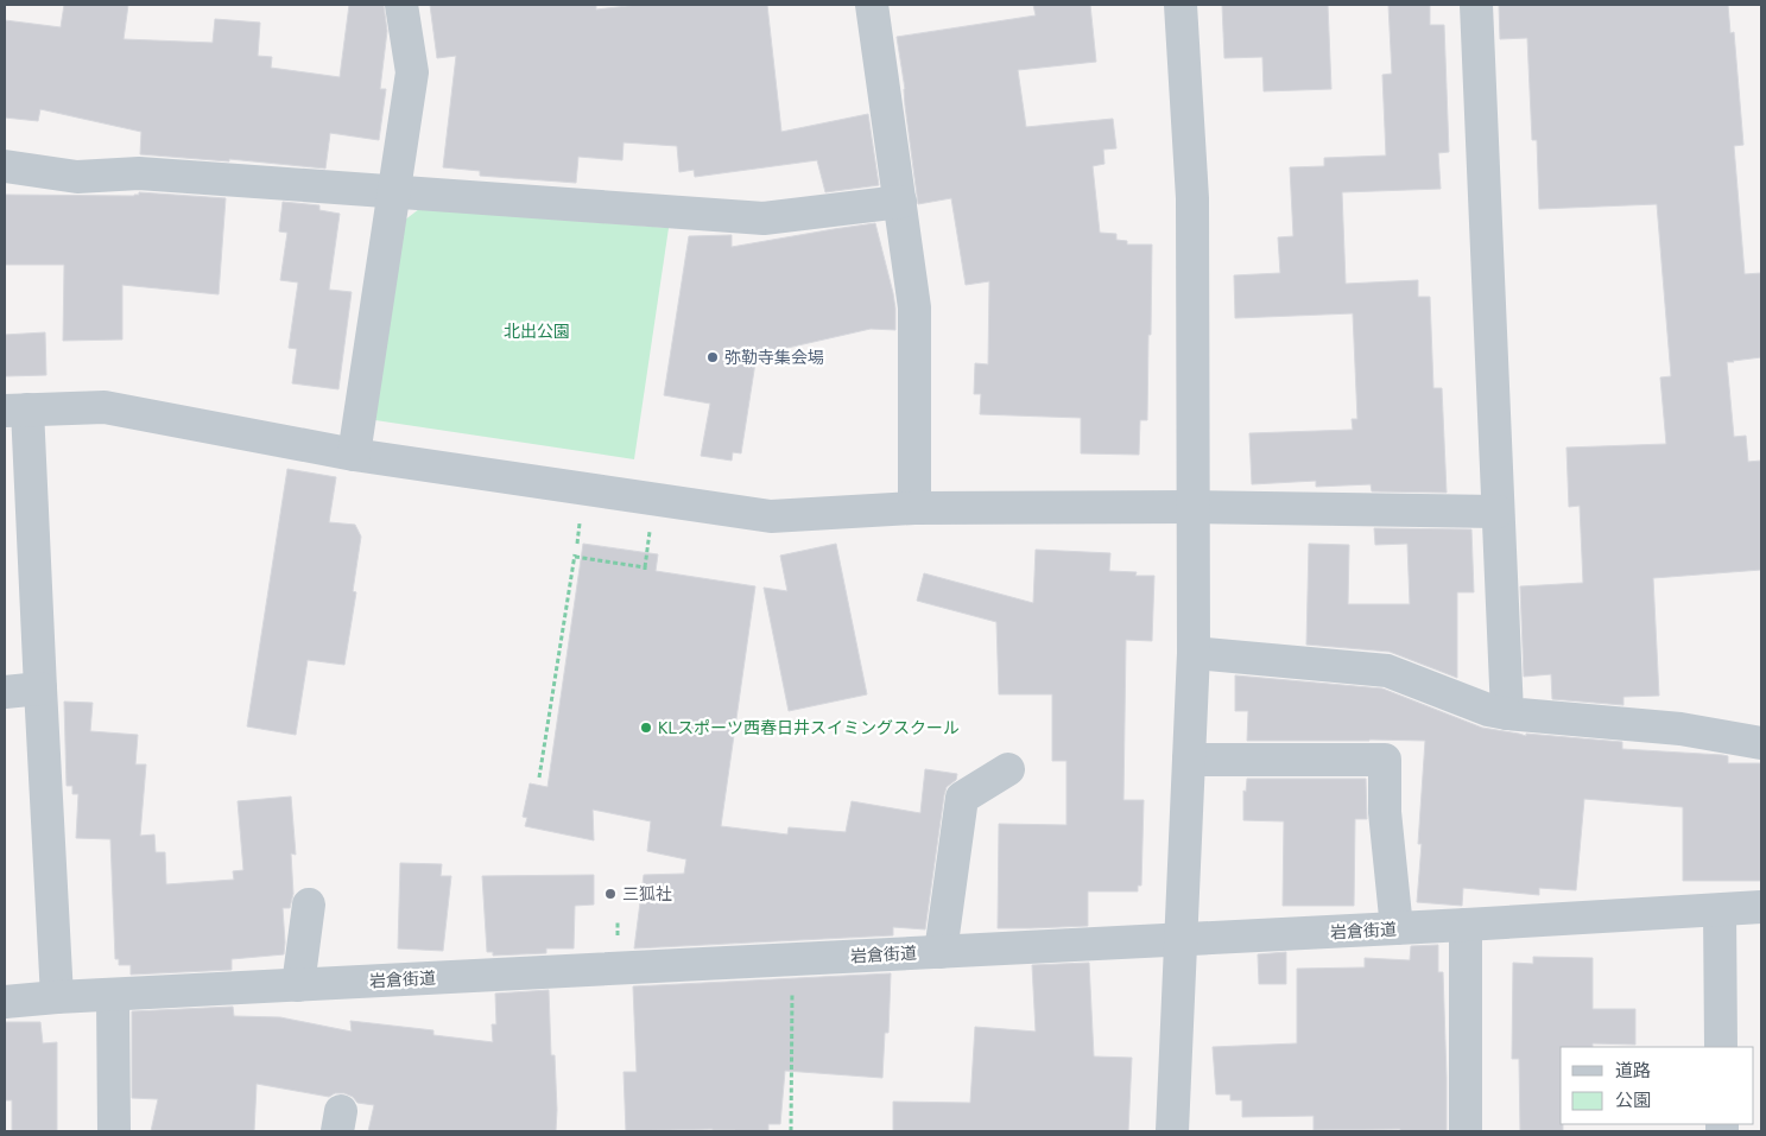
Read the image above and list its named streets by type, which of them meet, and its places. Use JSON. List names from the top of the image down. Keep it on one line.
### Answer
{"streets":{"street":["岩倉街道"]},"parks":["北出公園"],"places":["弥勒寺集会場","KLスポーツ西春日井スイミングスクール","三狐社"],"legend":["道路","公園"]}
